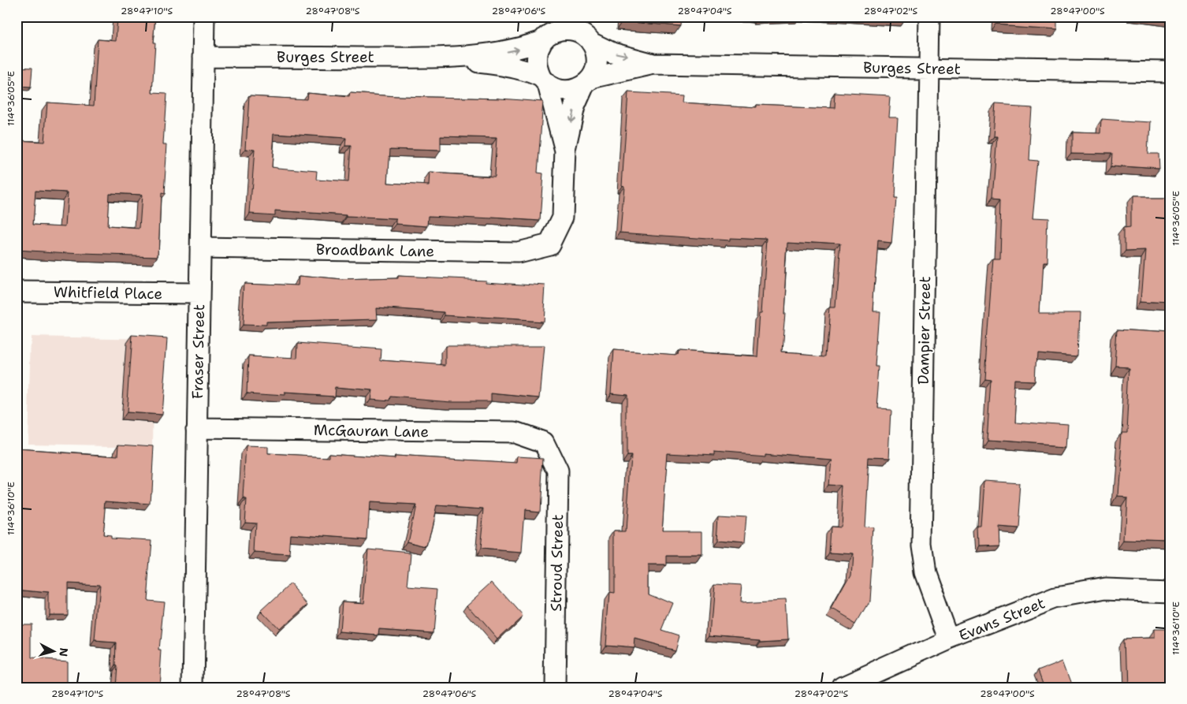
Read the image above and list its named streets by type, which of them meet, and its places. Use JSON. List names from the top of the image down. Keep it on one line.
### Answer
{"streets":{"street":["Burges Street","Broadbank Lane","Whitfield Place","Dampier Street","Fraser Street","McGauran Lane","Stroud Street","Evans Street"]},"crossings":[["Burges Street","Dampier Street"],["Burges Street","Fraser Street"],["Broadbank Lane","Fraser Street"],["Whitfield Place","Fraser Street"],["Dampier Street","Evans Street"],["Fraser Street","McGauran Lane"],["McGauran Lane","Stroud Street"]],"north":"right","coordinates":["28°47'10\"S","28°47'08\"S","28°47'06\"S","28°47'04\"S","28°47'02\"S","28°47'00\"S","114°36'05\"E","114°36'10\"E"]}
